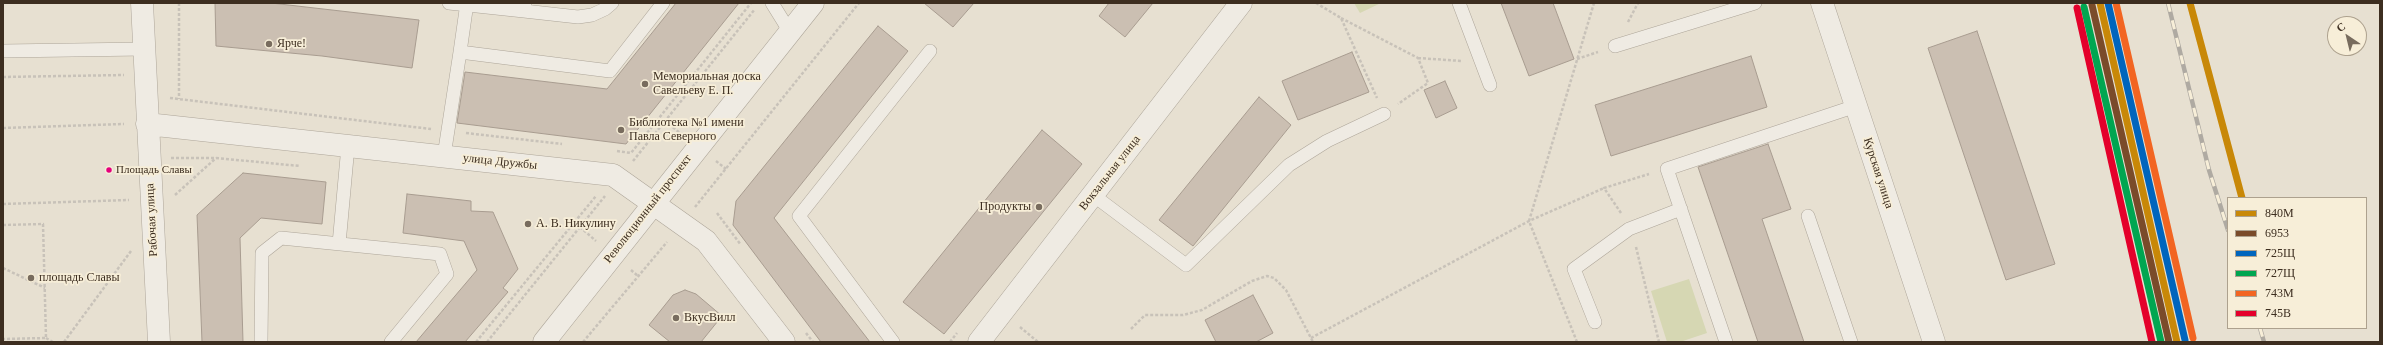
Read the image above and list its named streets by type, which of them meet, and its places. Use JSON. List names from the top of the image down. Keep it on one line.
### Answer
{"streets":{"street":["улица Дружбы","Вокзальная улица","Курская улица","Революционный проспект","Рабочая улица"]},"crossings":[["улица Дружбы","Революционный проспект"],["улица Дружбы","Рабочая улица"]],"places":["Ярче!","Мемориальная доска Савельеву Е. П.","Библиотека №1 имени Павла Северного","Площадь Славы","Продукты","А. В. Никулину","площадь Славы","ВкусВилл"],"lines":["transit line 840М","transit line 725Щ","transit line 743М","transit line 6953","transit line 727Щ","transit line 745В"],"legend":["840М","6953","725Щ","727Щ","743М","745В"],"north":"top left"}
